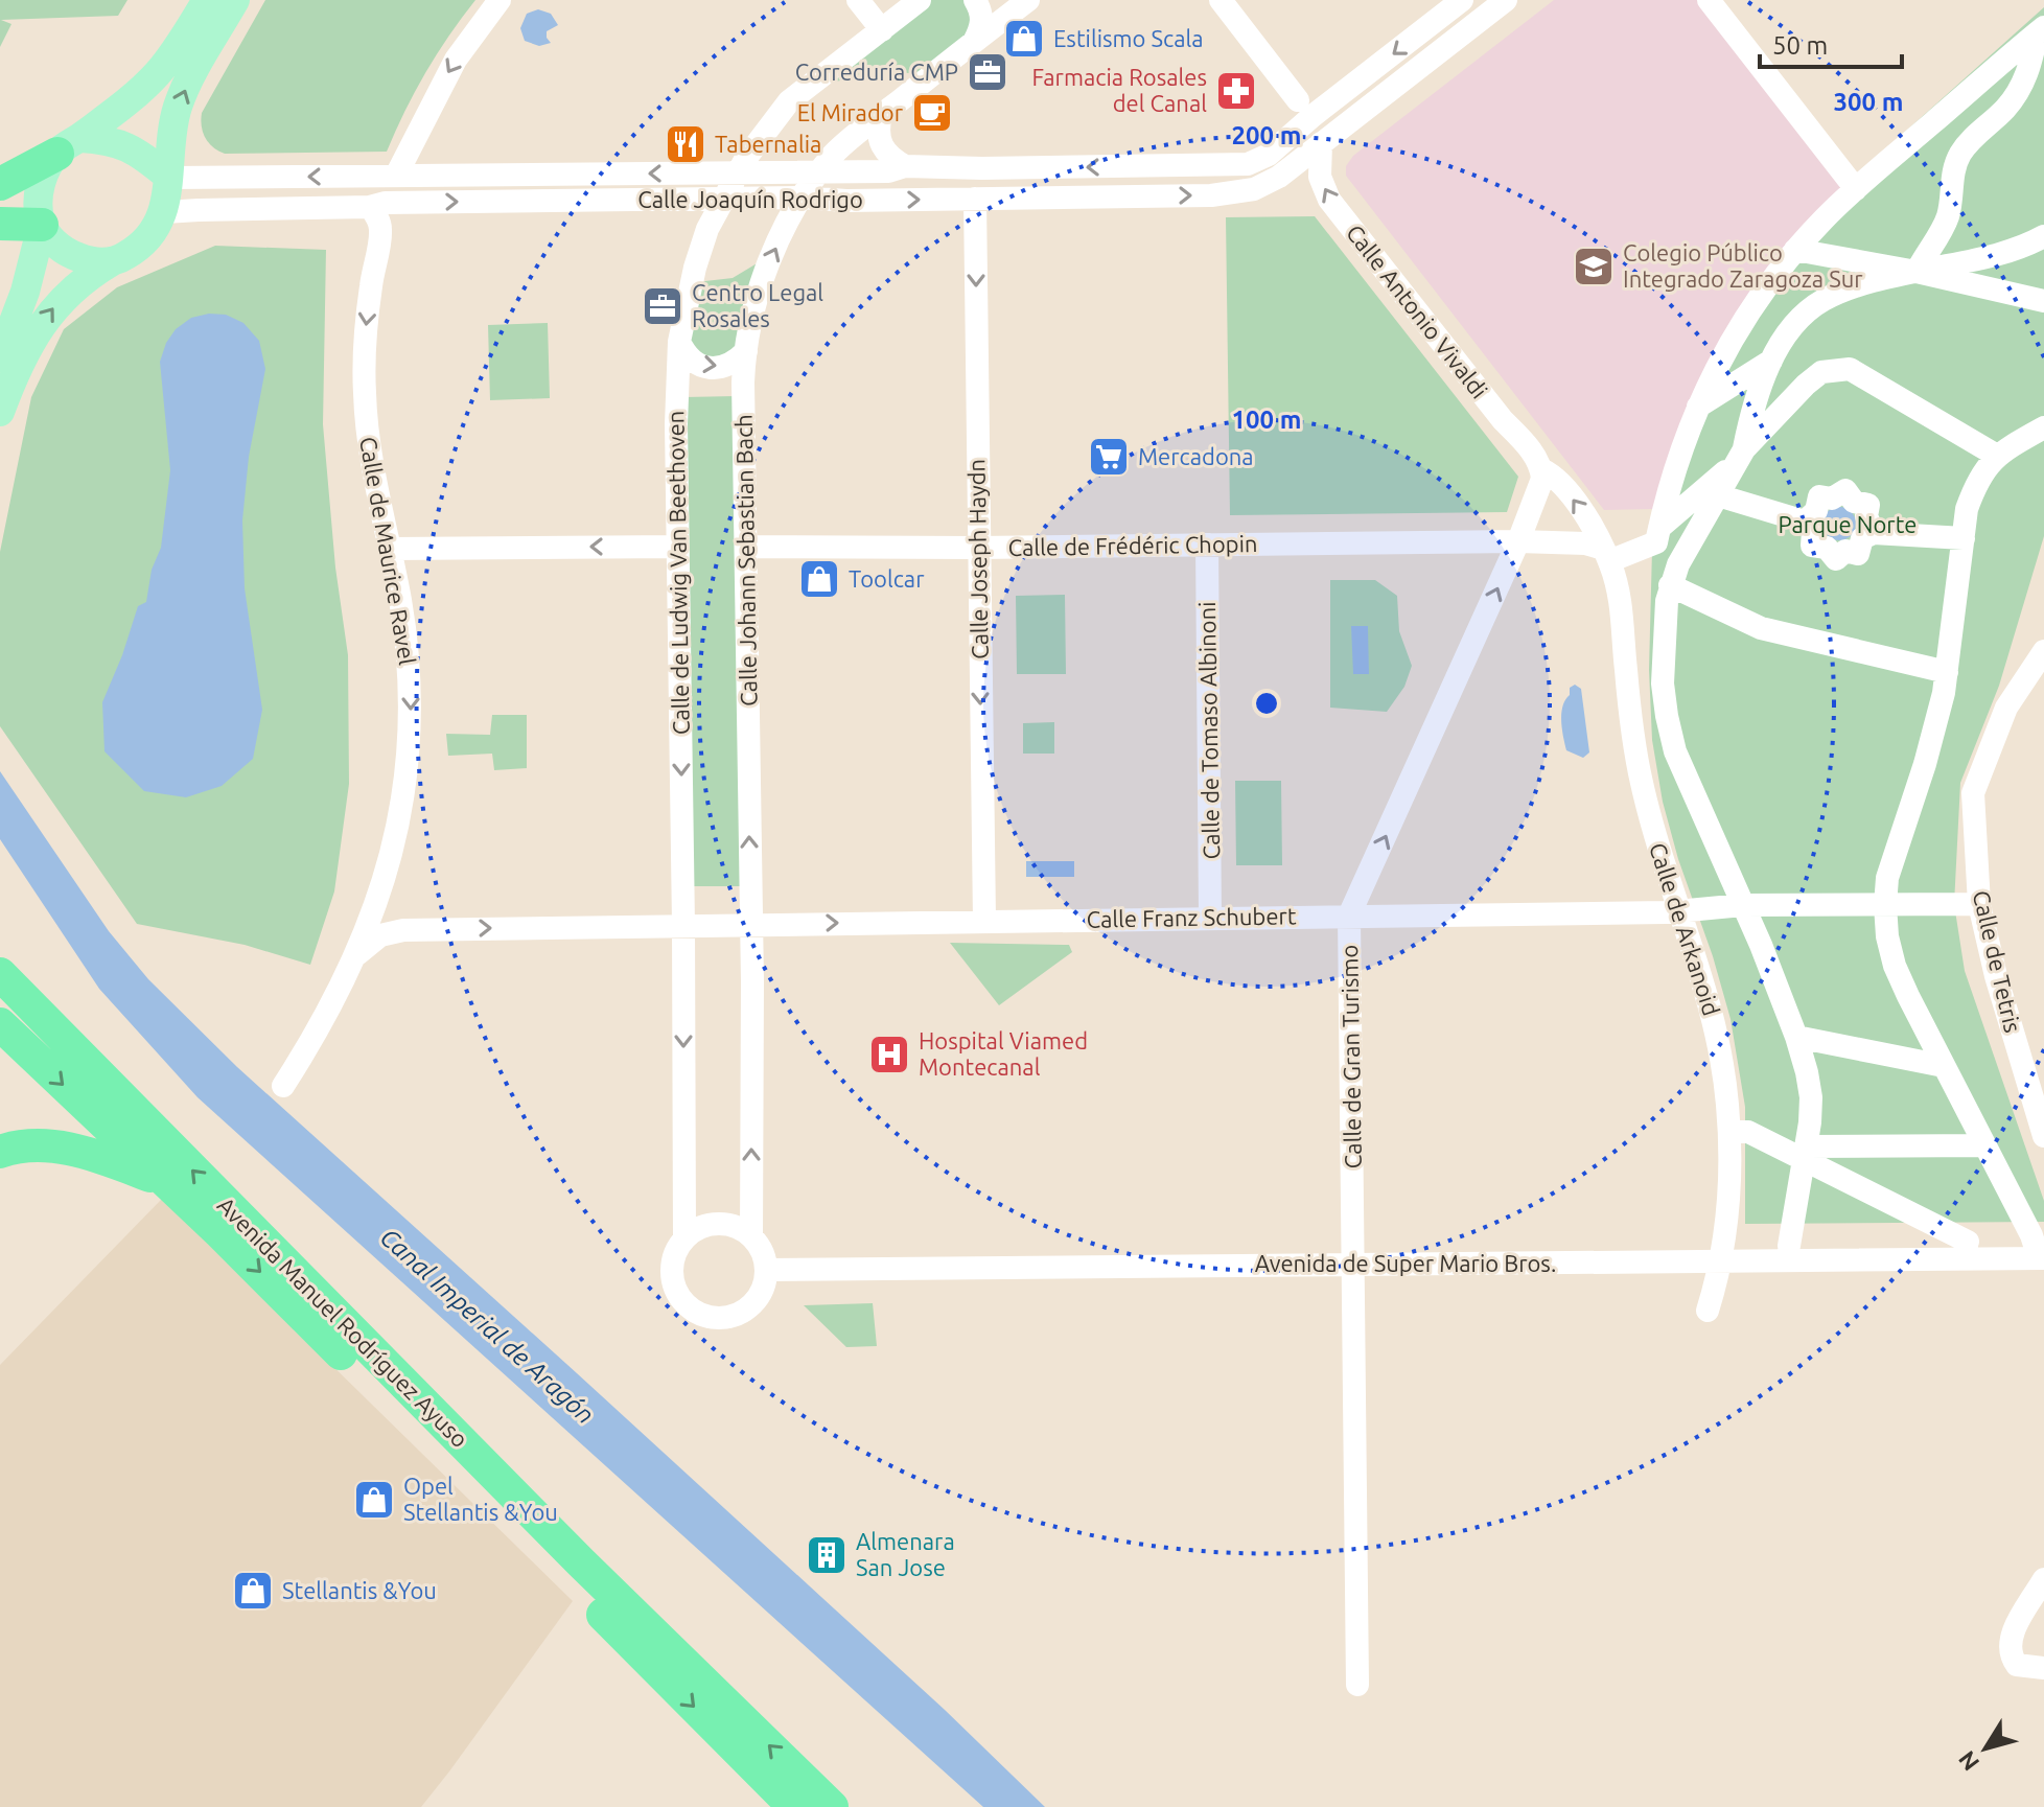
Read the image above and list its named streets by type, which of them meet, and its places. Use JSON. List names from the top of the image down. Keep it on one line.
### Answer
{"streets":{"highway":["Avenida Manuel Rodríguez Ayuso"],"street":["Calle Joaquín Rodrigo","Calle Antonio Vivaldi","Calle de Frédéric Chopin","Calle de Maurice Ravel","Calle Joseph Haydn","Calle Johann Sebastian Bach","Calle de Ludwig Van Beethoven","Calle de Tomaso Albinoni","Calle Franz Schubert","Calle de Arkanoid","Calle de Tetris","Calle de Gran Turismo","Avenida de Super Mario Bros."]},"crossings":[["Calle Joaquín Rodrigo","Calle Antonio Vivaldi"],["Calle Joaquín Rodrigo","Calle de Maurice Ravel"],["Calle Joaquín Rodrigo","Calle Joseph Haydn"],["Calle Joaquín Rodrigo","Calle Johann Sebastian Bach"],["Calle Joaquín Rodrigo","Calle de Ludwig Van Beethoven"],["Calle Antonio Vivaldi","Calle de Arkanoid"],["Calle Antonio Vivaldi","Calle de Gran Turismo"],["Calle de Frédéric Chopin","Calle Joseph Haydn"],["Calle de Frédéric Chopin","Calle Johann Sebastian Bach"],["Calle de Frédéric Chopin","Calle de Tomaso Albinoni"],["Calle de Frédéric Chopin","Calle de Gran Turismo"],["Calle de Maurice Ravel","Calle Franz Schubert"],["Calle Joseph Haydn","Calle Franz Schubert"],["Calle Johann Sebastian Bach","Calle de Ludwig Van Beethoven"],["Calle Johann Sebastian Bach","Calle Franz Schubert"],["Calle Johann Sebastian Bach","Avenida de Super Mario Bros."],["Calle de Ludwig Van Beethoven","Calle Franz Schubert"],["Calle de Ludwig Van Beethoven","Avenida de Super Mario Bros."],["Calle de Tomaso Albinoni","Calle Franz Schubert"],["Calle Franz Schubert","Calle de Arkanoid"],["Calle Franz Schubert","Calle de Tetris"],["Calle Franz Schubert","Calle de Gran Turismo"],["Calle de Arkanoid","Calle de Gran Turismo"],["Calle de Arkanoid","Avenida de Super Mario Bros."],["Calle de Gran Turismo","Avenida de Super Mario Bros."]],"one_way":["Calle Antonio Vivaldi","Calle de Maurice Ravel","Calle Joseph Haydn","Calle Johann Sebastian Bach","Calle de Ludwig Van Beethoven"],"water":["Canal Imperial de Aragón"],"parks":["Parque Norte"],"places":{"shop":["Estilismo Scala","Toolcar","Opel Stellantis &You","Stellantis &You"],"office":["Correduría CMP","Centro Legal Rosales"],"pharmacy":["Farmacia Rosales del Canal"],"cafe":["El Mirador"],"restaurant":["Tabernalia"],"school or university":["Colegio Público Integrado Zaragoza Sur"],"supermarket":["Mercadona"],"hospital":["Hospital Viamed Montecanal"],"building":["Almenara San Jose"]},"scale_bar":"50 m","north":"bottom left","rings":["300 m","200 m","100 m"]}
